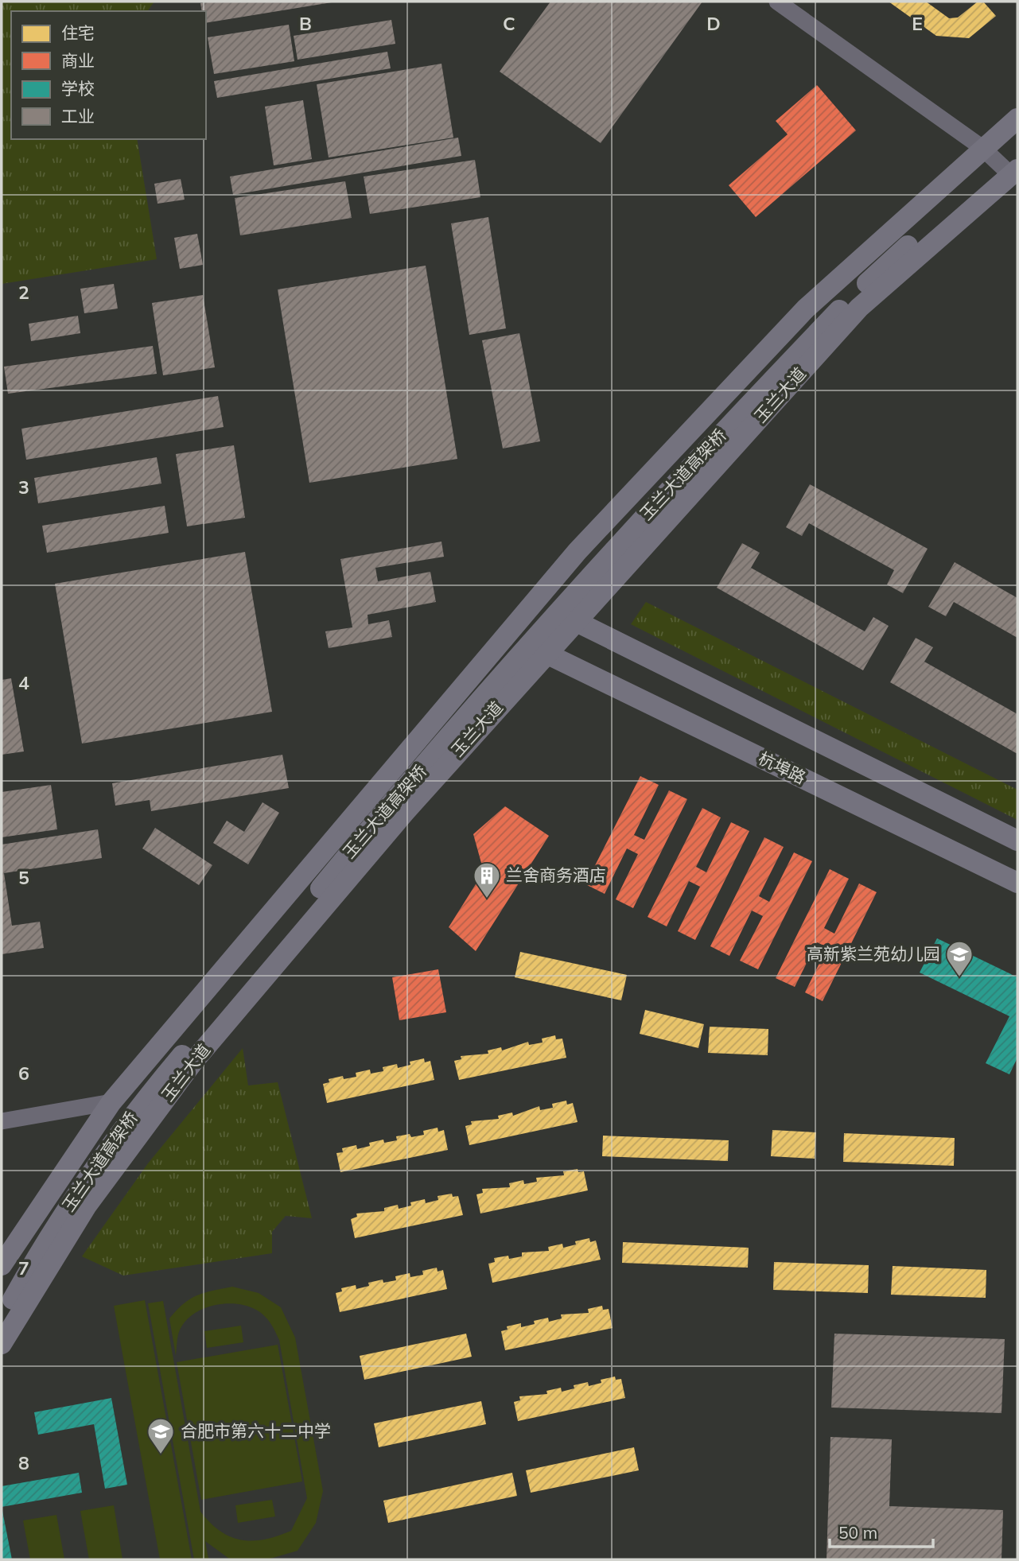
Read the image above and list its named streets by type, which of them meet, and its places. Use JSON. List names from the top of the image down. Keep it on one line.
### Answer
{"streets":{"main road":["玉兰大道","玉兰大道高架桥","杭埠路"]},"crossings":[["玉兰大道","杭埠路"]],"places":{"building":["兰舍商务酒店"],"school or university":["高新紫兰苑幼儿园","合肥市第六十二中学"]},"legend":["住宅","商业","学校","工业"],"scale_bar":"50 m","grid":{"columns":["B","C","D","E"],"rows":["2","3","4","5","6","7","8"]}}
